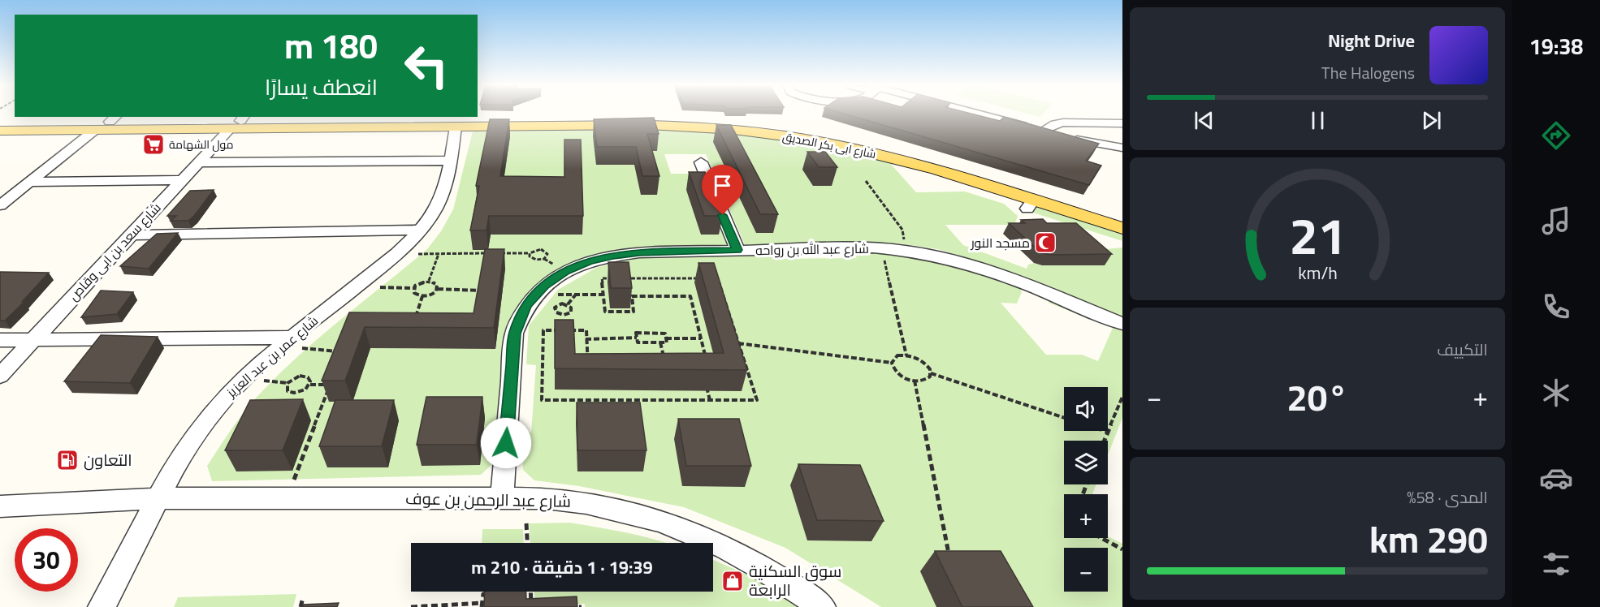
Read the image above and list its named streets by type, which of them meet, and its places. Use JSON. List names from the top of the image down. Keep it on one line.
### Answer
{"streets":{"main road":["شارع ابى بكر الصديق"],"street":["شارع عبد الله بن رواحه","شارع سعد بن ابى وقاص","شارع عمر بن عبد العزيز","شارع عبد الرحمن بن عوف"]},"crossings":[["شارع ابى بكر الصديق","شارع سعد بن ابى وقاص"],["شارع ابى بكر الصديق","شارع عمر بن عبد العزيز"],["شارع عبد الله بن رواحه","شارع عبد الرحمن بن عوف"],["شارع عمر بن عبد العزيز","شارع عبد الرحمن بن عوف"]],"places":{"supermarket":["مول الشهامة"],"mosque":["مسجد النور"],"fuel station":["التعاون"],"shop":["سوق السكنية الرابعة"]},"page":{"tabs":"19:38","turn":["180 m","انعطف يسارًا"],"song":["Night Drive","The Halogens"],"tile":["التكييف",["المدى · 58%","290 km"]],"heat":["−","20°","+"],"map_buttons":["+","−"],"limit":"30","trip":"19:39 · 1 دقيقة · 210 m","gauge":["21","km/h"]}}
